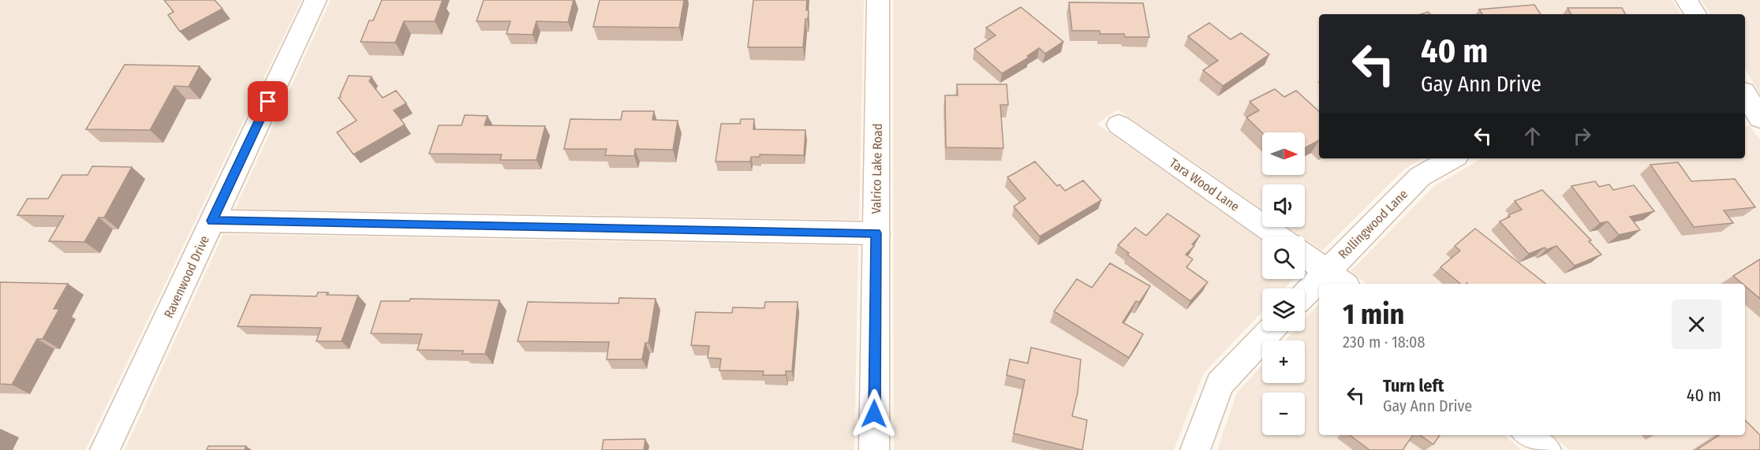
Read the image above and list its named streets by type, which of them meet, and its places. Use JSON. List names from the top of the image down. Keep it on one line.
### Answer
{"streets":{"street":["Valrico Lake Road","Tara Wood Lane","Rollingwood Lane","Ravenwood Drive"]},"north":"right","page":{"turn":["40 m","Gay Ann Drive"],"map_buttons":["+","−"],"heading":["1 min","230 m · 18:08"],"list":[{"name":"Turn left","note":"Gay Ann Drive","value":"40 m"}]}}
